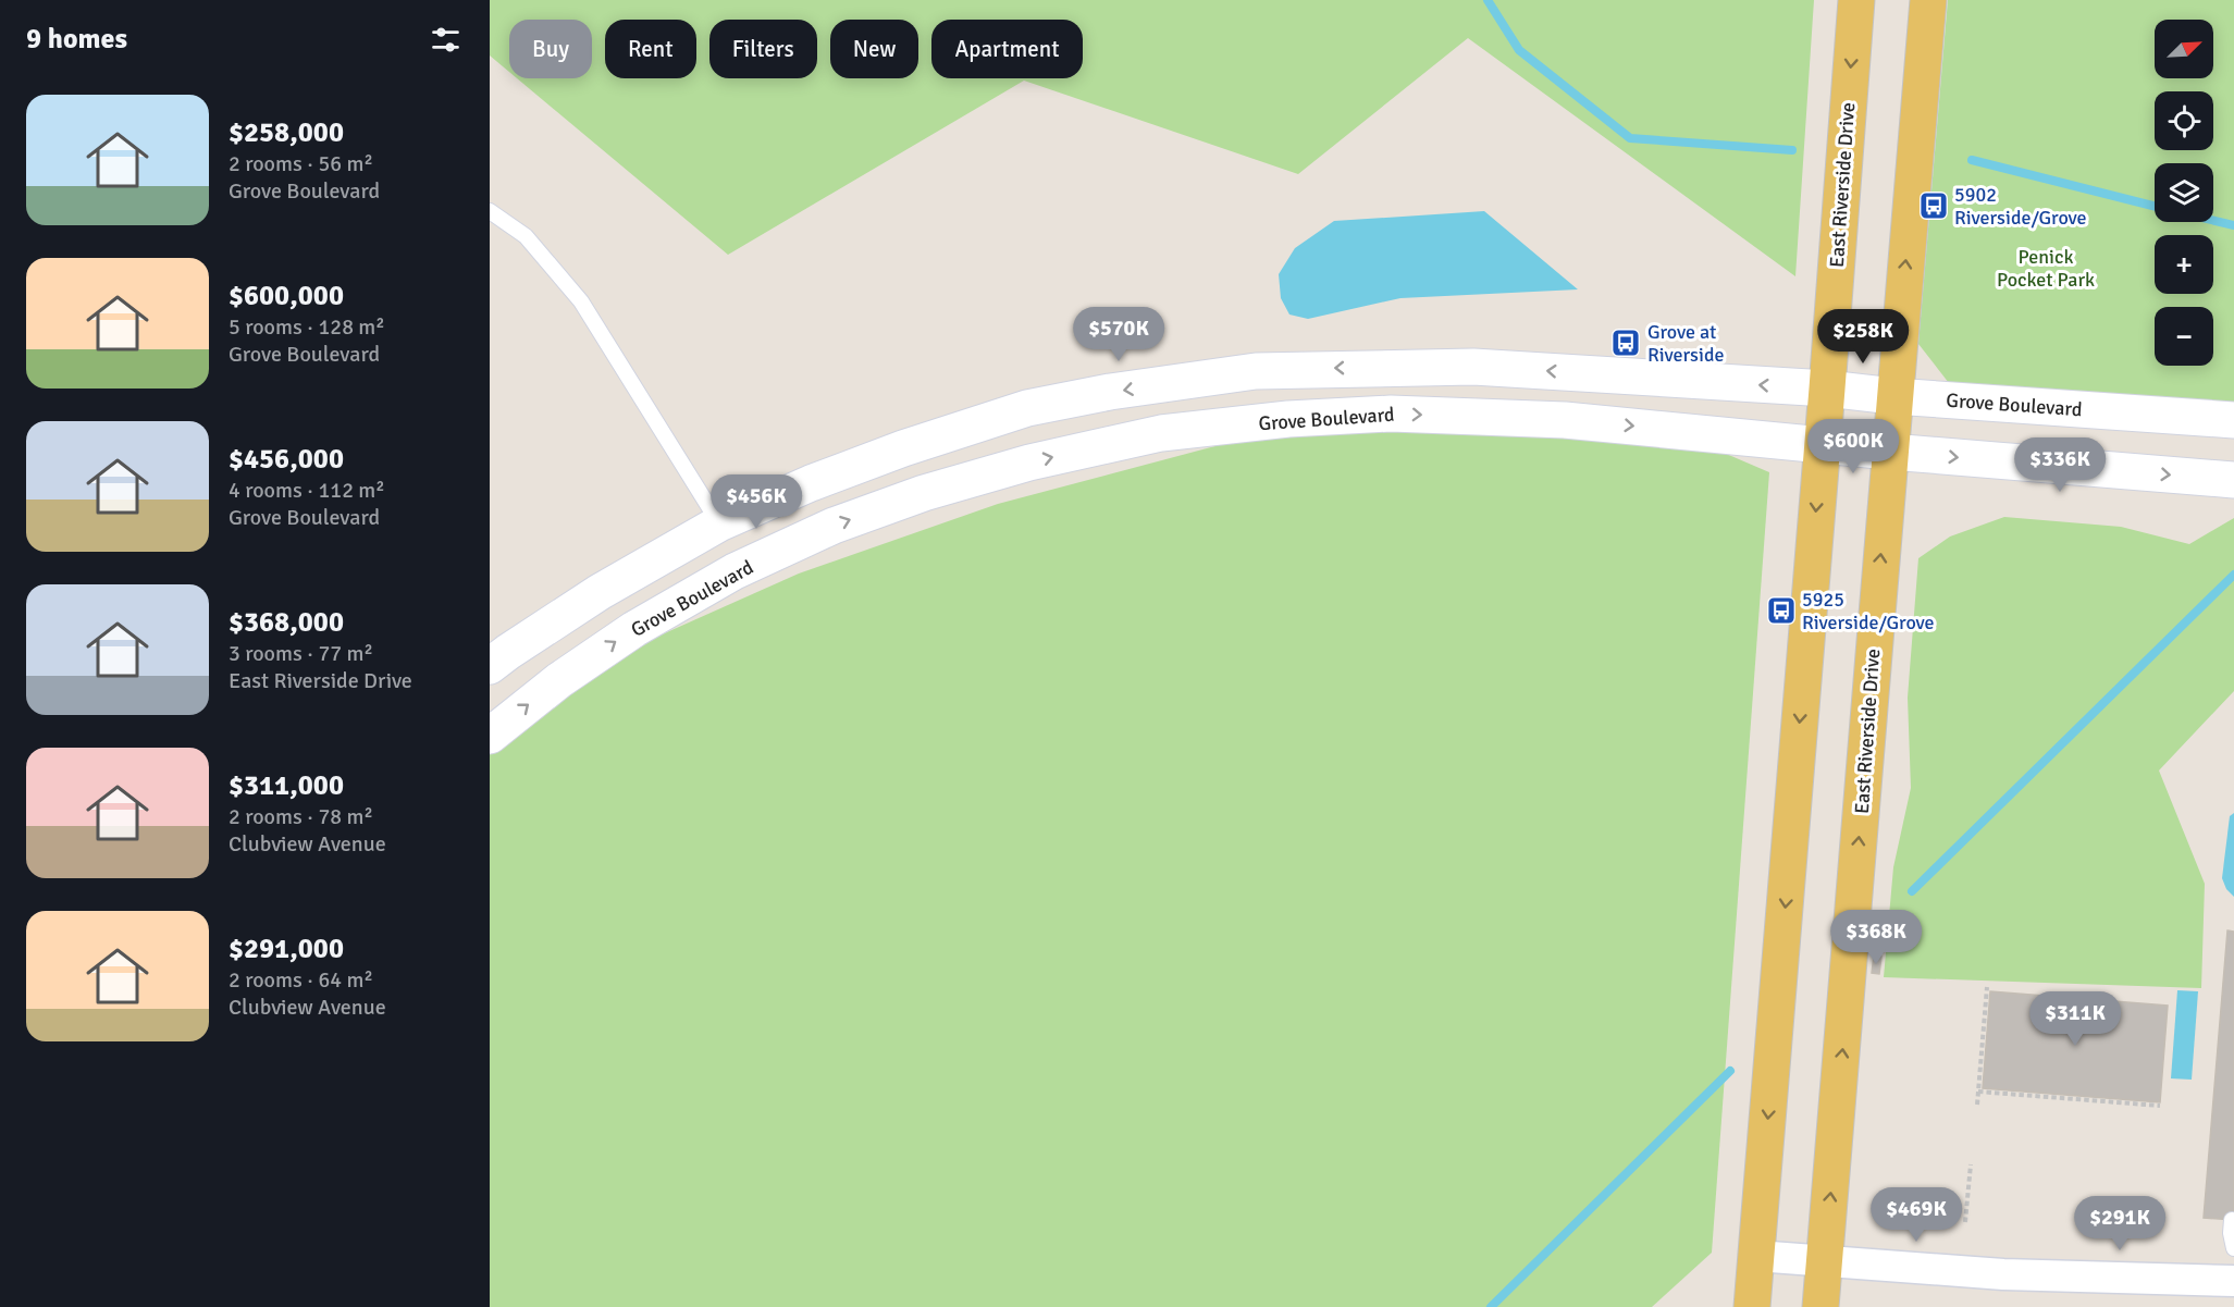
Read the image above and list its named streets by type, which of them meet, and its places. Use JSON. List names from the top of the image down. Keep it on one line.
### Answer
{"streets":{"main road":["East Riverside Drive"],"street":["Grove Boulevard"]},"crossings":[["East Riverside Drive","Grove Boulevard"]],"parks":["Penick Pocket Park"],"places":{"bus stop":["5902 Riverside/Grove","Grove at Riverside","5925 Riverside/Grove"]},"north":"top right","page":{"heading":"9 homes","map_buttons":["+","−"],"chip":["Buy","Rent","Filters","New","Apartment"],"list":[{"name":"$258,000","note":"2 rooms · 56 m² · Grove Boulevard"},{"name":"$600,000","note":"5 rooms · 128 m² · Grove Boulevard"},{"name":"$456,000","note":"4 rooms · 112 m² · Grove Boulevard"},{"name":"$368,000","note":"3 rooms · 77 m² · East Riverside Drive"},{"name":"$311,000","note":"2 rooms · 78 m² · Clubview Avenue"},{"name":"$291,000","note":"2 rooms · 64 m² · Clubview Avenue"}],"price":["$570K","$258K","$600K","$336K","$456K","$368K","$311K","$469K","$291K"]}}
